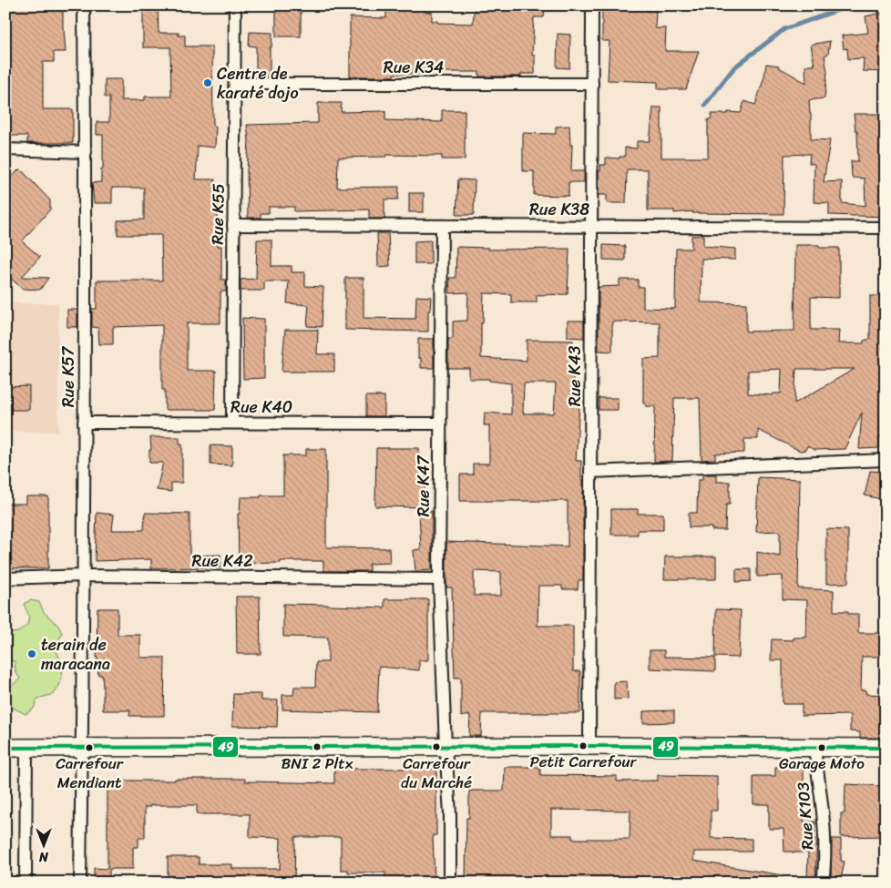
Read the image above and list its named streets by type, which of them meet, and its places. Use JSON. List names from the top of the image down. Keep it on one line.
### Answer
{"streets":{"street":["Rue K34","Rue K38","Rue K55","Rue K43","Rue K57","Rue K40","Rue K47","Rue K42","Rue K103"]},"crossings":[["Rue K34","Rue K55"],["Rue K34","Rue K43"],["Rue K38","Rue K55"],["Rue K38","Rue K43"],["Rue K38","Rue K47"],["Rue K55","Rue K40"],["Rue K57","Rue K40"],["Rue K57","Rue K42"],["Rue K40","Rue K47"],["Rue K47","Rue K42"]],"places":["Centre de karaté dojo","terain de maracana","Petit Carrefour","BNI 2 Pltx","Carrefour du Marché","Carrefour Mendiant","Garage Moto"],"lines":["transit line 49"],"north":"bottom"}
